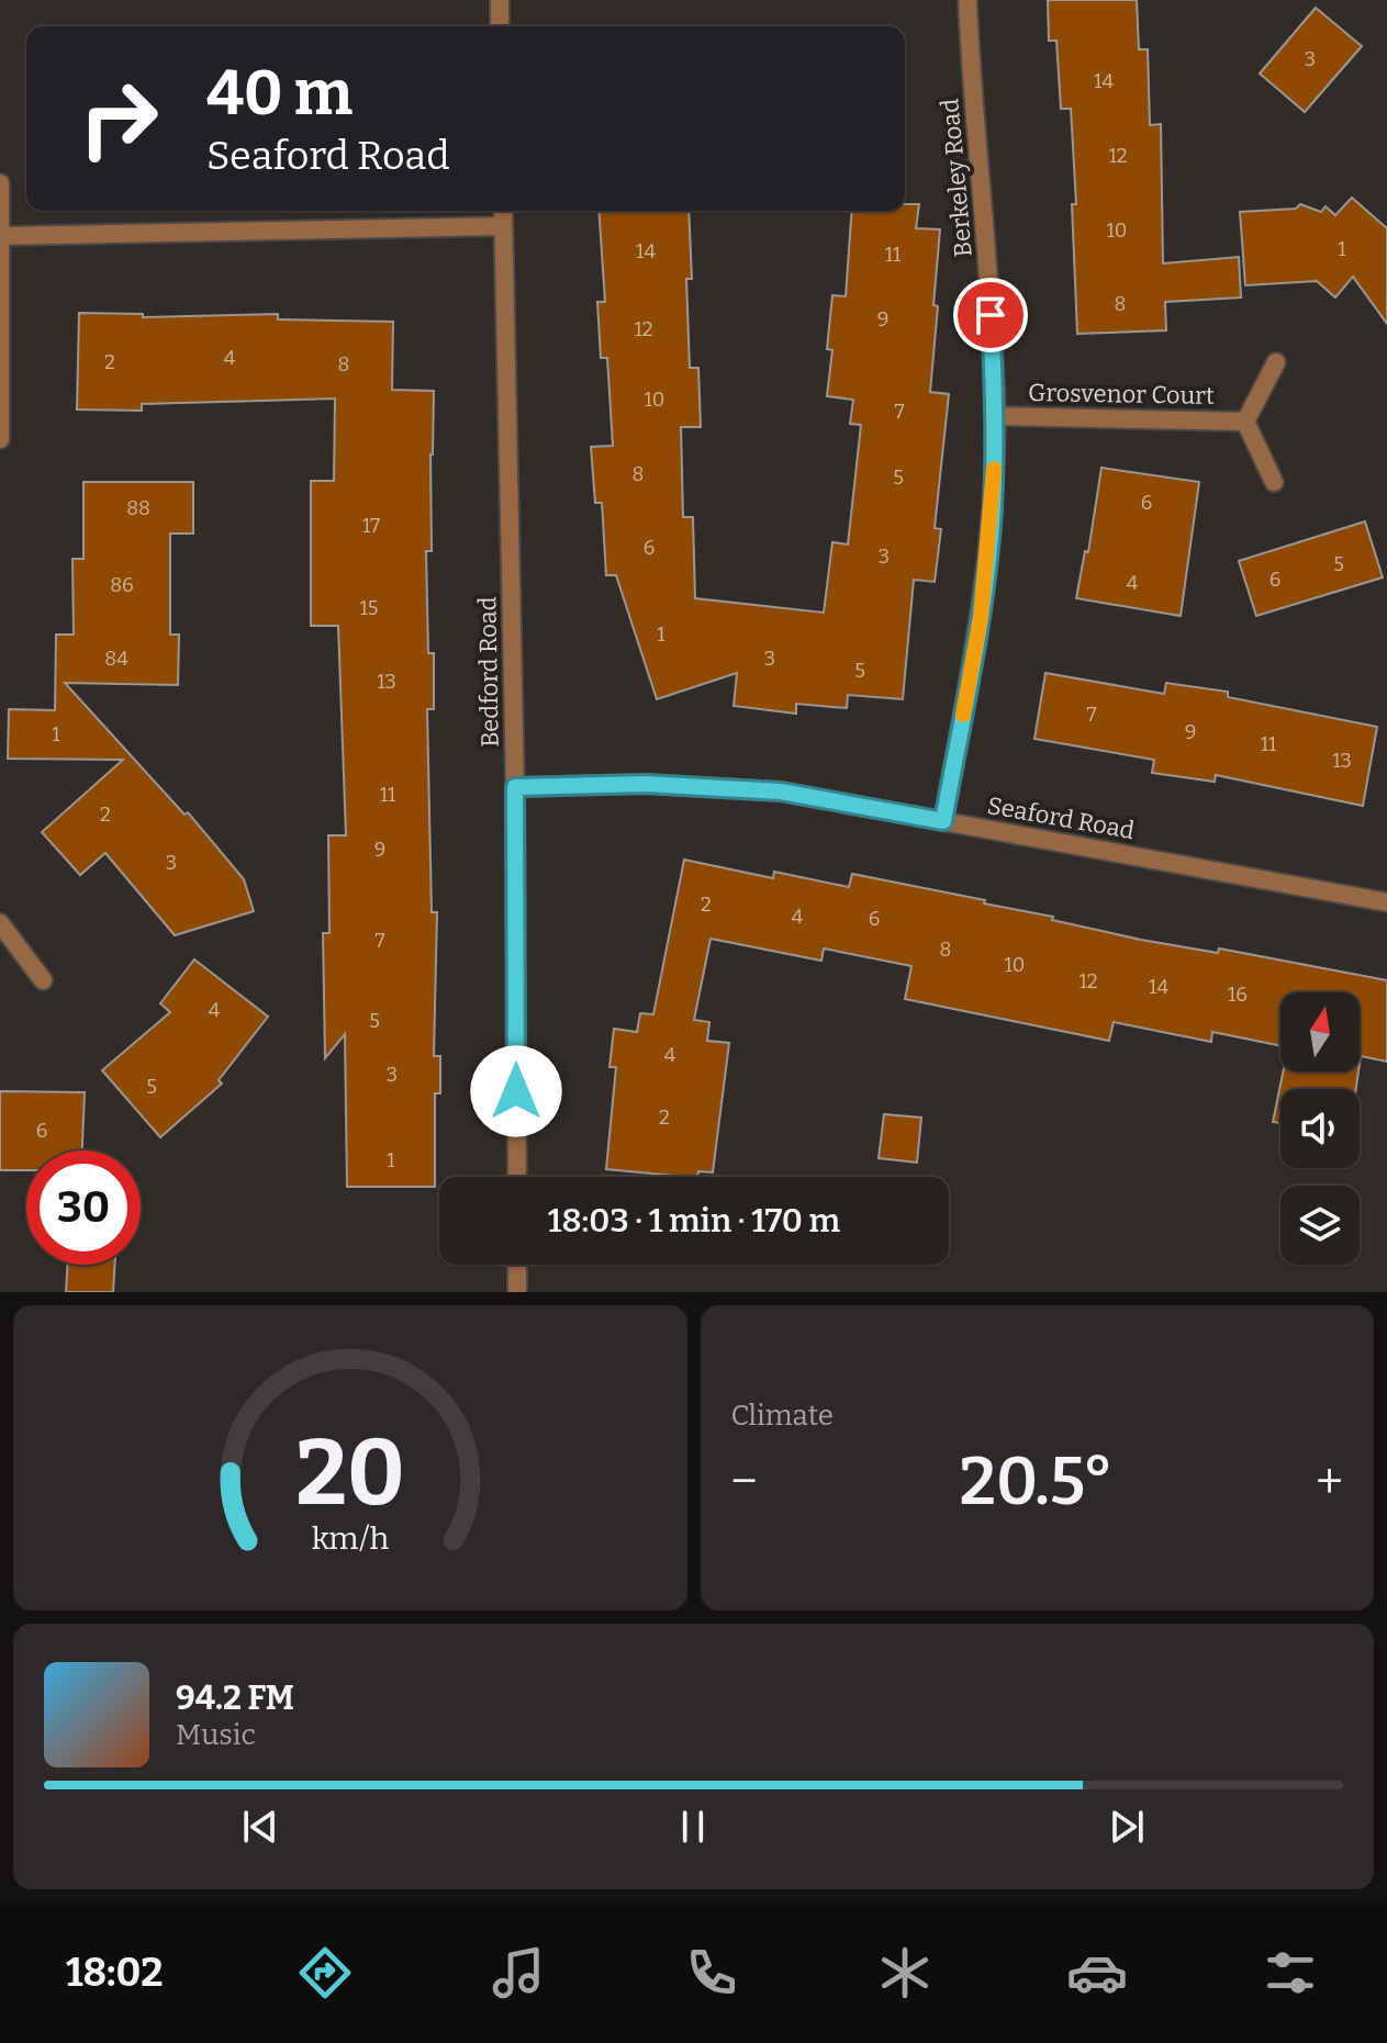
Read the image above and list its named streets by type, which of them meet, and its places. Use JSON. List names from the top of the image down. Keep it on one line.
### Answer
{"streets":{"street":["Berkeley Road","Grosvenor Court","Bedford Road","Seaford Road"]},"crossings":[["Berkeley Road","Grosvenor Court"],["Berkeley Road","Seaford Road"],["Bedford Road","Seaford Road"]],"house_numbers":["3","14","12","10","1","14","11","8","9","12","4","2","8","10","7","8","5","6","88","17","6","3","5","6","4","86","15","1","84","3","5","13","7","9","1","11","13","11","2","9","3","2","4","6","7","8","10","12","14","16","4","5","4","3","5","2","6","1"],"north":"top","page":{"turn":["40 m","Seaford Road"],"limit":"30","trip":"18:03 · 1 min · 170 m","tile":"Climate","heat":["−","20.5°","+"],"song":["94.2 FM","Music"],"tabs":"18:02","gauge":["20","km/h"]}}
